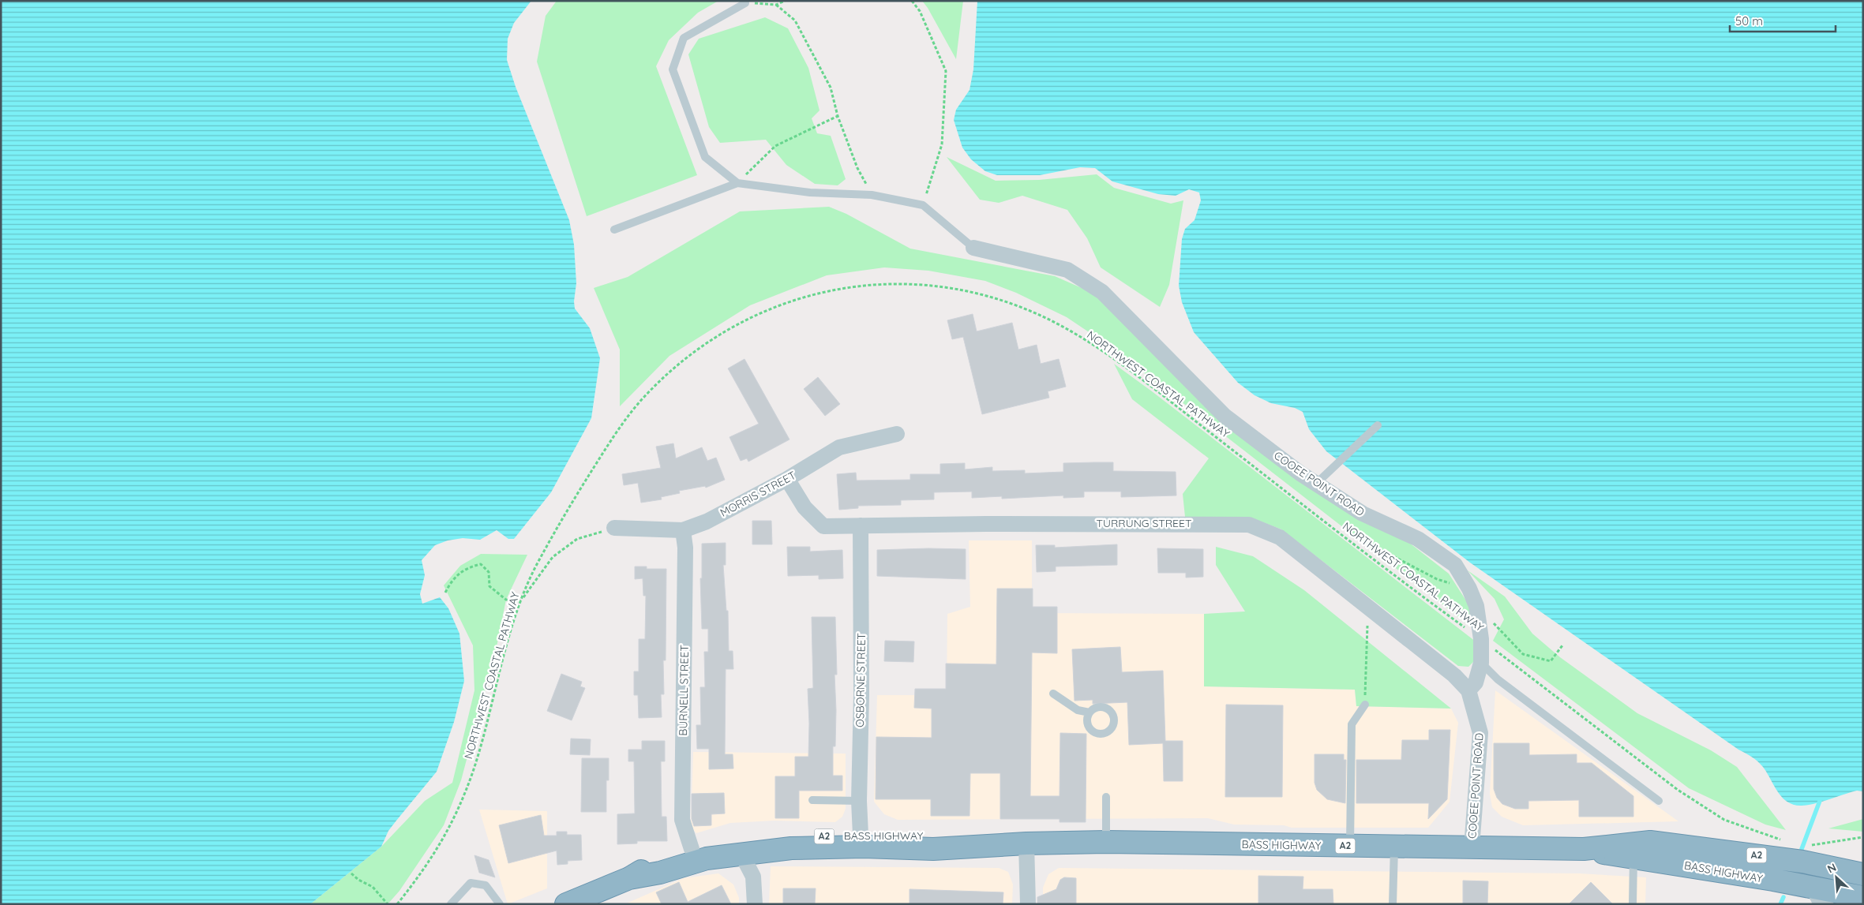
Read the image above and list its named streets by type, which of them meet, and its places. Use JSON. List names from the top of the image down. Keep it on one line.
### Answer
{"streets":{"highway":["BASS HIGHWAY","A2"],"street":["COOEE POINT ROAD","MORRIS STREET","TURRUNG STREET","OSBORNE STREET","BURNELL STREET"],"path":["NORTHWEST COASTAL PATHWAY"]},"crossings":[["NORTHWEST COASTAL PATHWAY","COOEE POINT ROAD"],["COOEE POINT ROAD","TURRUNG STREET"],["COOEE POINT ROAD","BASS HIGHWAY"],["MORRIS STREET","TURRUNG STREET"],["MORRIS STREET","BURNELL STREET"],["TURRUNG STREET","OSBORNE STREET"],["OSBORNE STREET","BASS HIGHWAY"],["BURNELL STREET","BASS HIGHWAY"]],"scale_bar":"50 m","north":"top left"}
